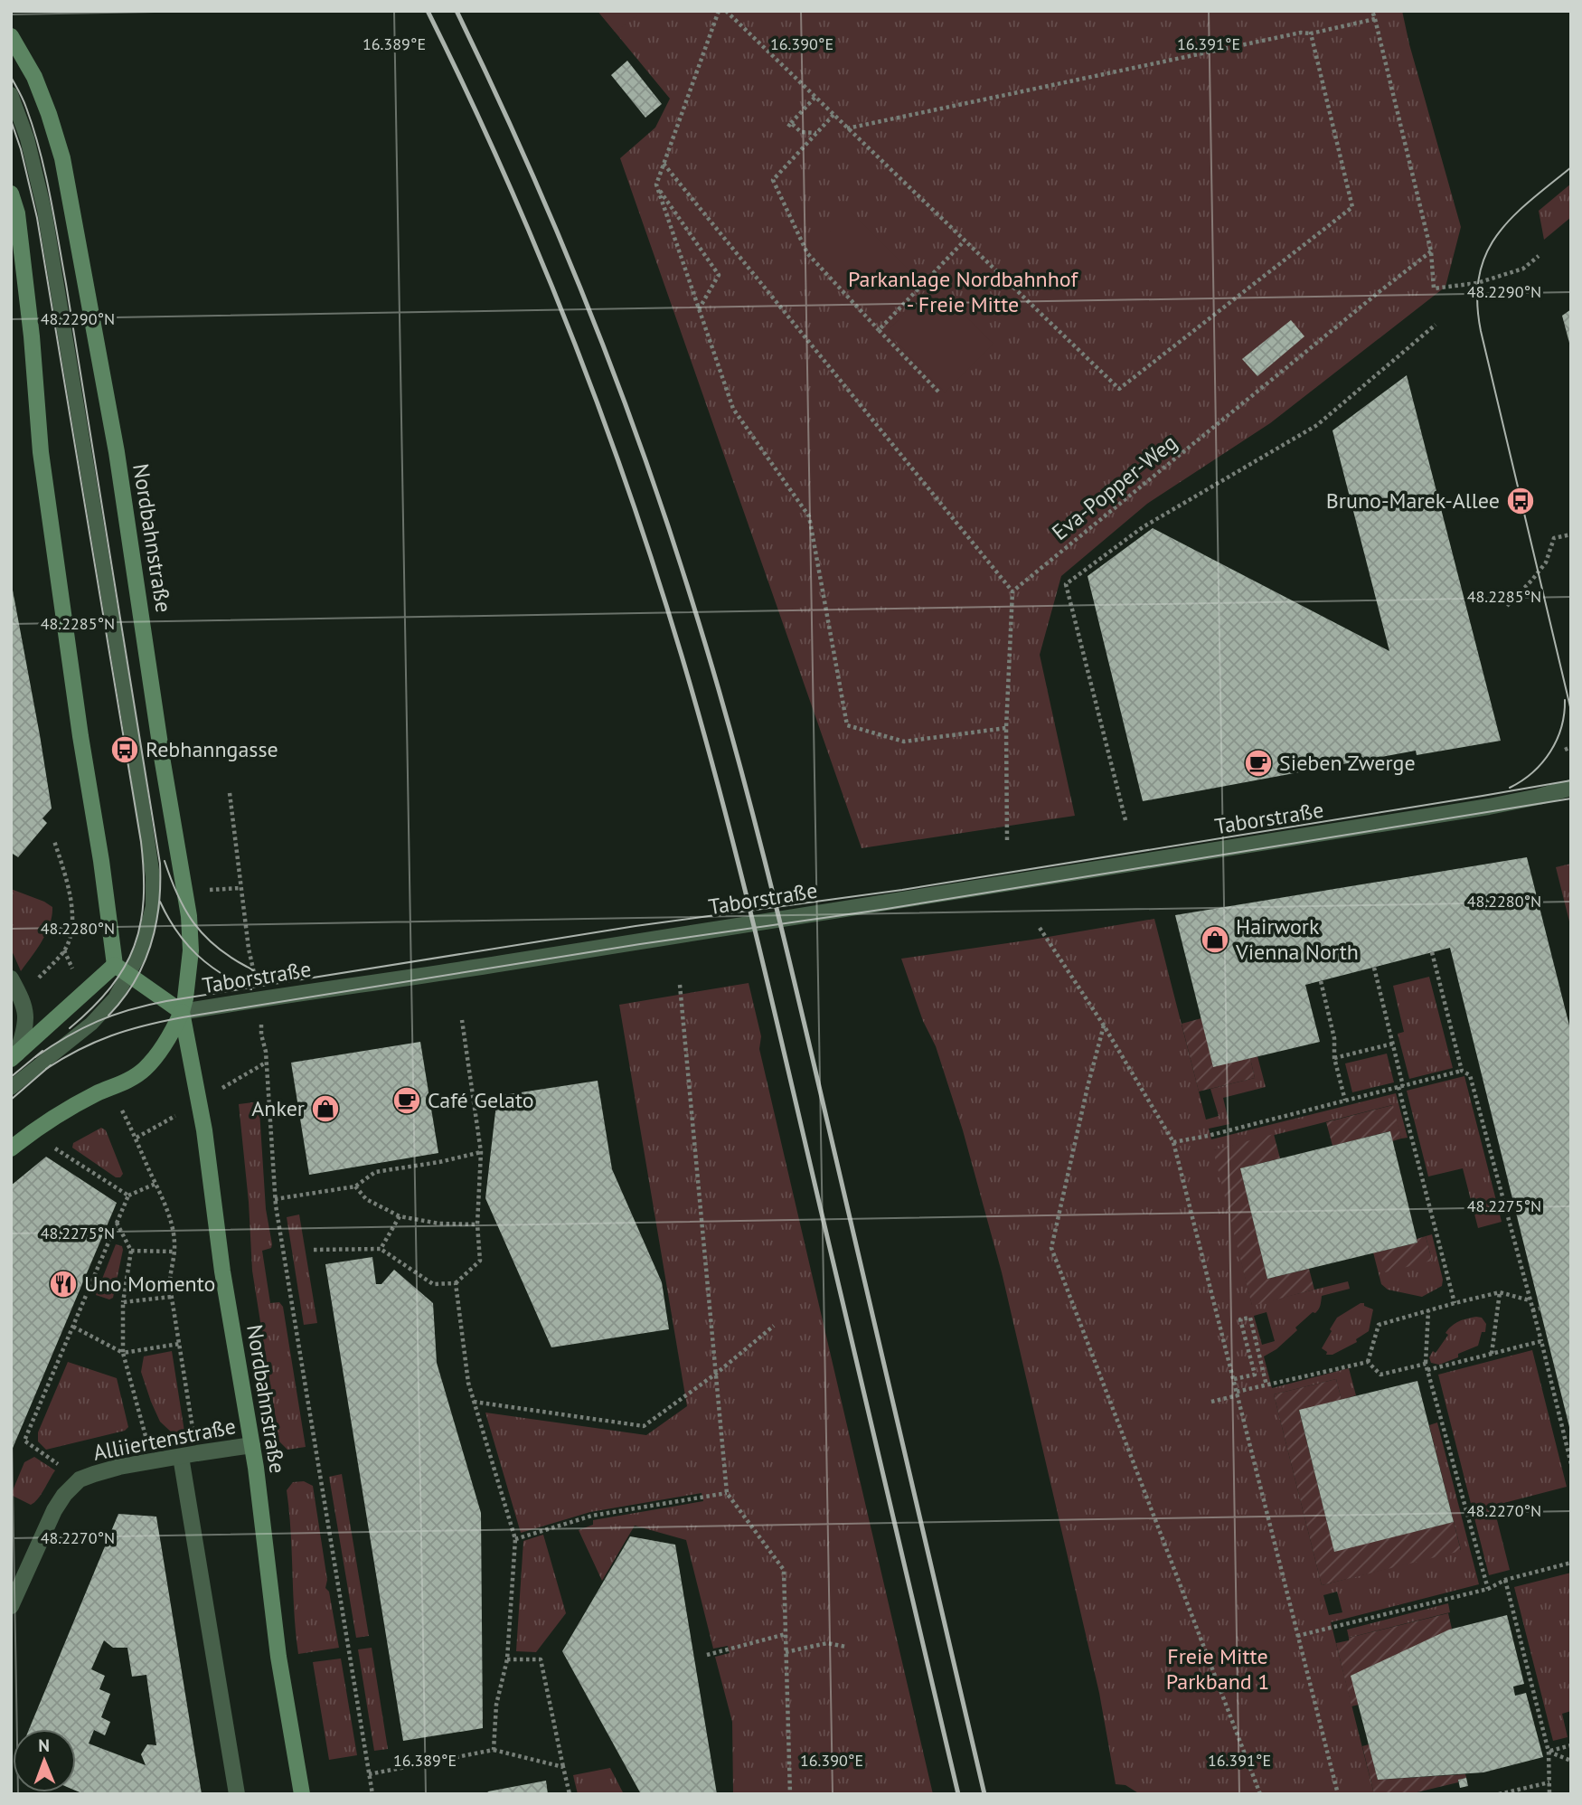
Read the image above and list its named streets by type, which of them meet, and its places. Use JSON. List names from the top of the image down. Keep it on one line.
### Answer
{"streets":{"main road":["Nordbahnstraße","Taborstraße"],"street":["Alliiertenstraße"],"path":["Eva-Popper-Weg"]},"crossings":[["Nordbahnstraße","Taborstraße"],["Nordbahnstraße","Alliiertenstraße"]],"parks":["Parkanlage Nordbahnhof - Freie Mitte","Freie Mitte Parkband 1"],"places":{"bus stop":["Bruno-Marek-Allee","Rebhanngasse"],"cafe":["Sieben Zwerge","Café Gelato"],"shop":["Hairwork Vienna North","Anker"],"restaurant":["Uno Momento"]},"north":"top","coordinates":["16.389°E","16.390°E","16.391°E","48.2290°N","48.2285°N","48.2280°N","48.2275°N","48.2270°N"]}
